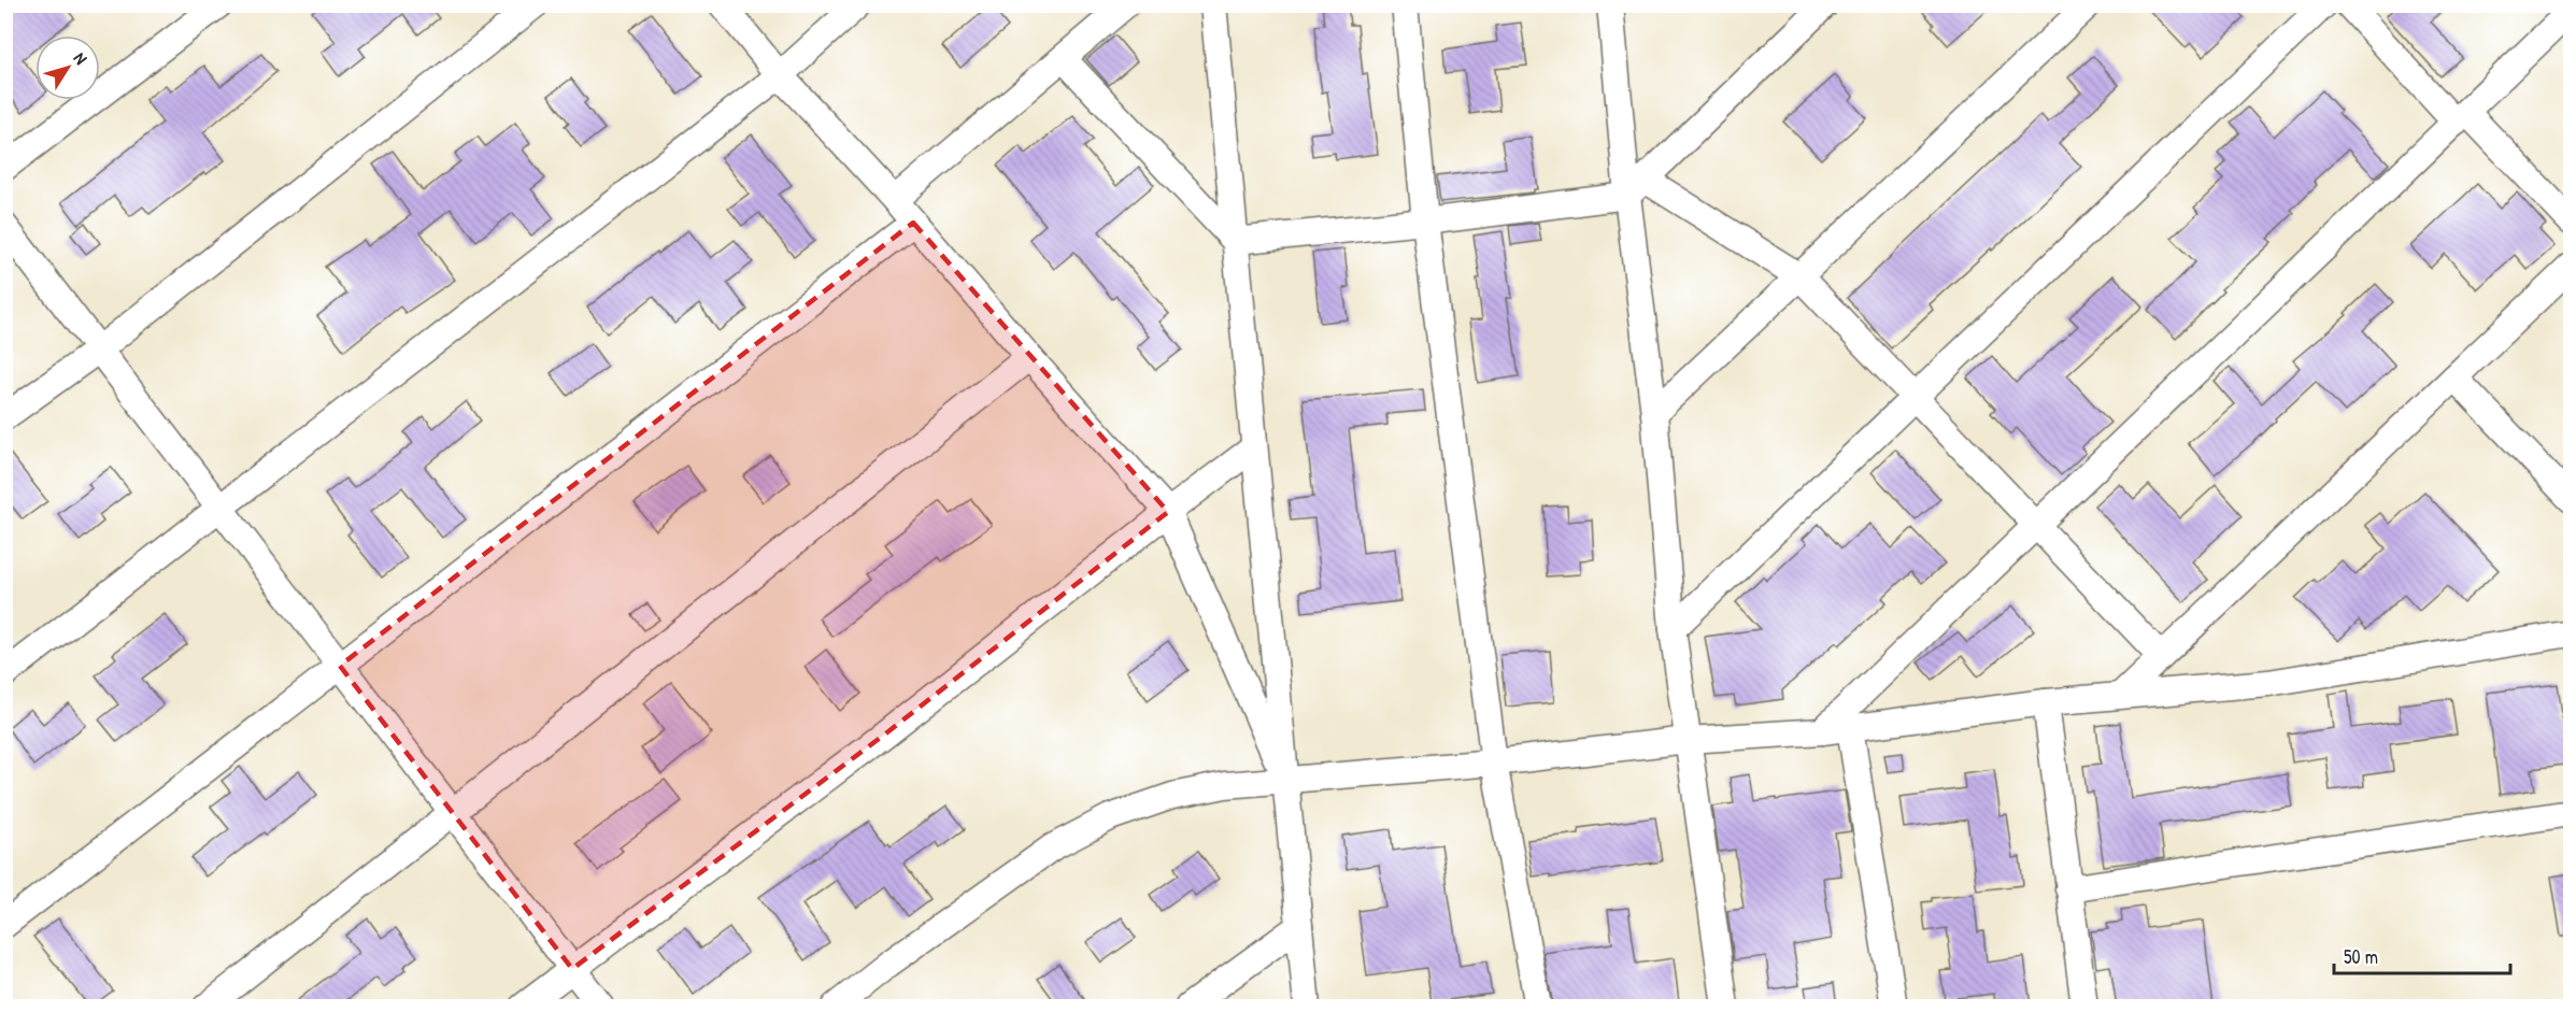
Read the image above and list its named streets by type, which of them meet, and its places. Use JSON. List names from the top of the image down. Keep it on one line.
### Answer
{"scale_bar":"50 m","north":"top right"}
